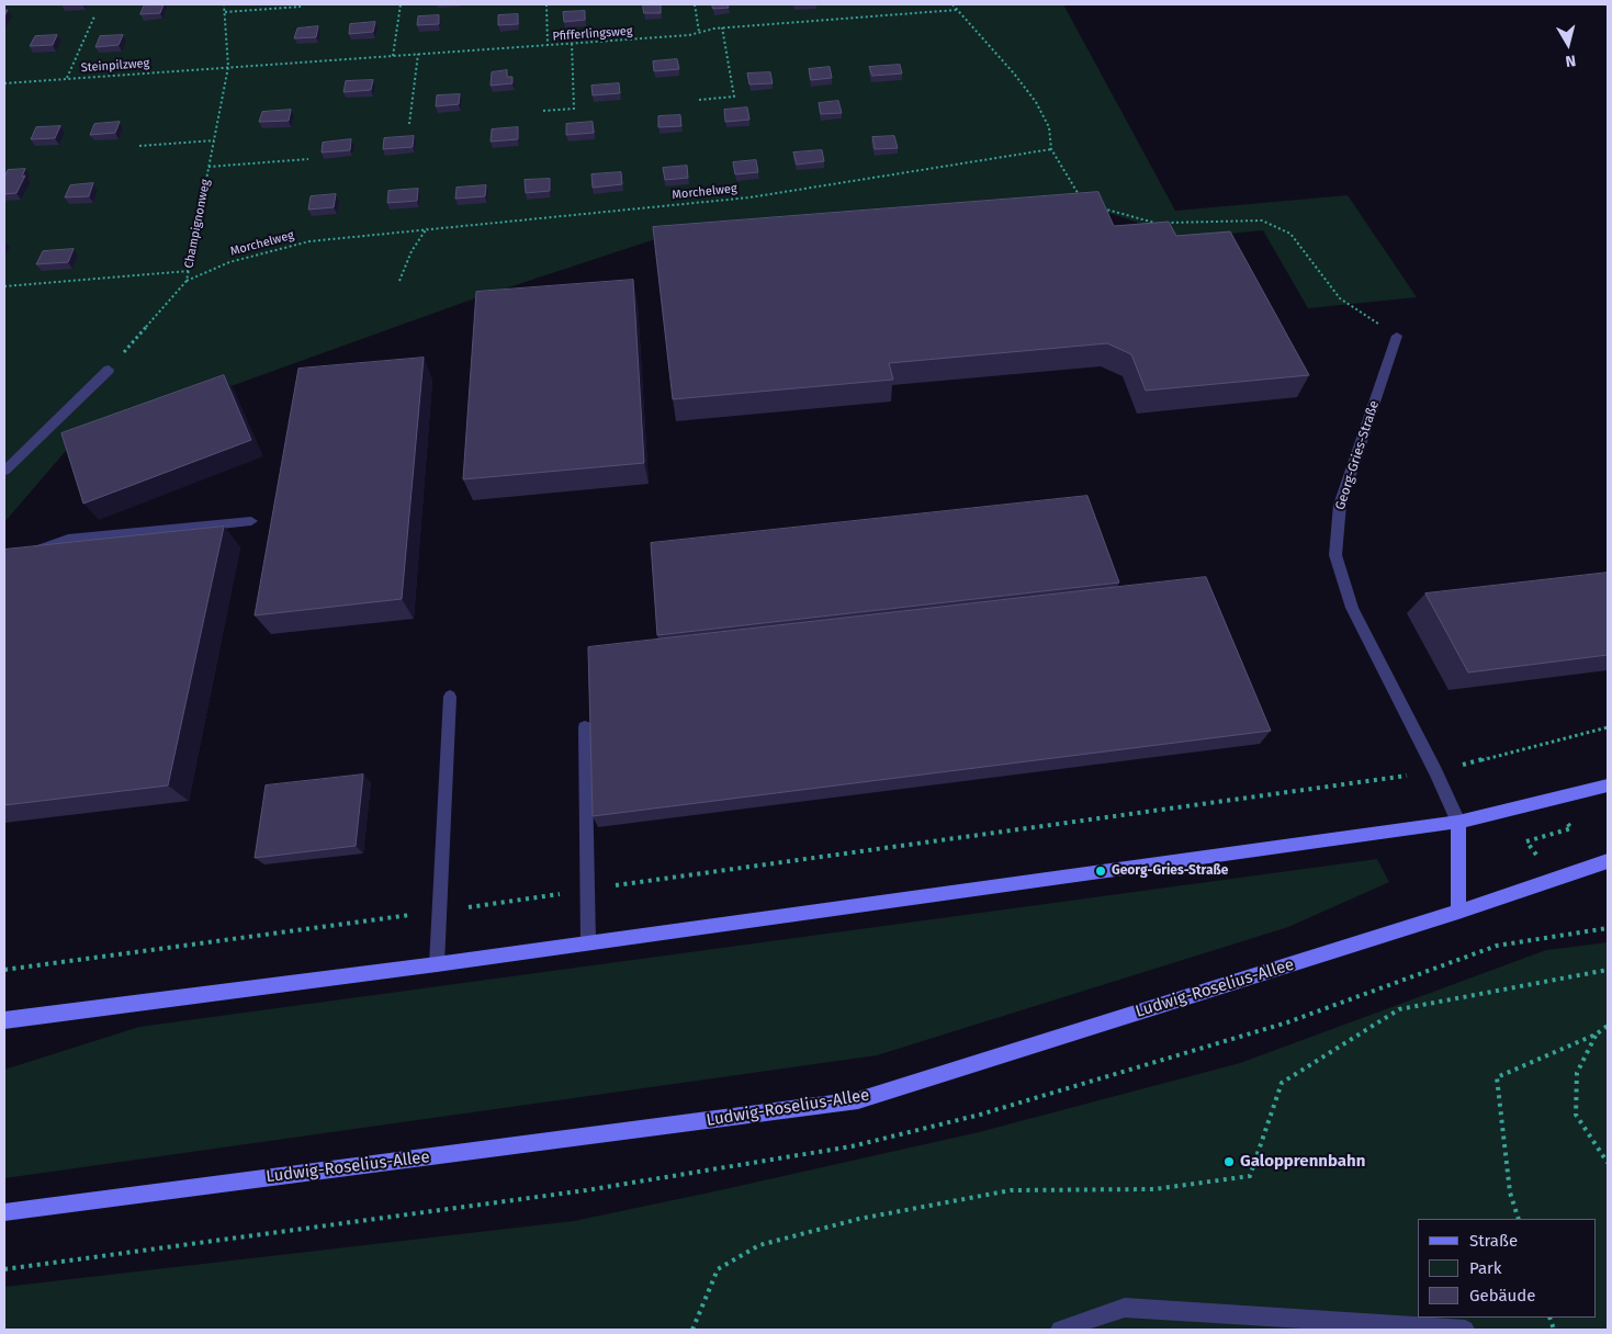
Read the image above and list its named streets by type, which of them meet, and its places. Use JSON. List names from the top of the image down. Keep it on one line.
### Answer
{"streets":{"main road":["Georg-Gries-Straße","Ludwig-Roselius-Allee"],"path":["Pfifferlingsweg","Steinpilzweg","Morchelweg","Champignonweg"]},"crossings":[["Pfifferlingsweg","Steinpilzweg"],["Pfifferlingsweg","Champignonweg"],["Steinpilzweg","Champignonweg"],["Morchelweg","Champignonweg"],["Georg-Gries-Straße","Ludwig-Roselius-Allee"]],"places":["Georg-Gries-Straße","Galopprennbahn"],"legend":["Straße","Park","Gebäude"],"north":"bottom"}
